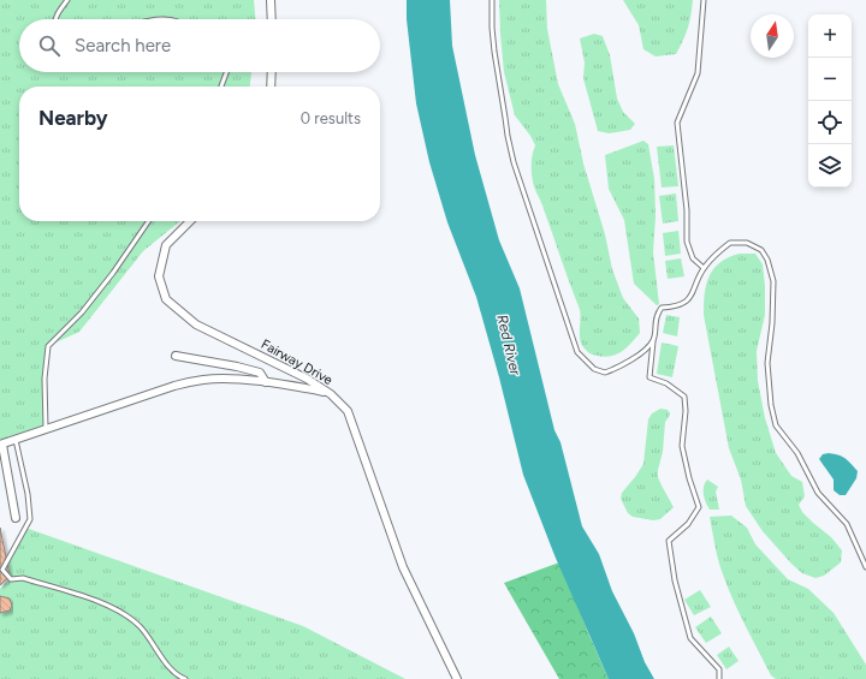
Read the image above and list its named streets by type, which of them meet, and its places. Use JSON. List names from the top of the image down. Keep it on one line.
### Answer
{"streets":{"street":["Fairway Drive"]},"water":["Red River"],"north":"top","page":{"map_buttons":["+","−"],"search":"Search here","heading":["Nearby","0 results"]}}
